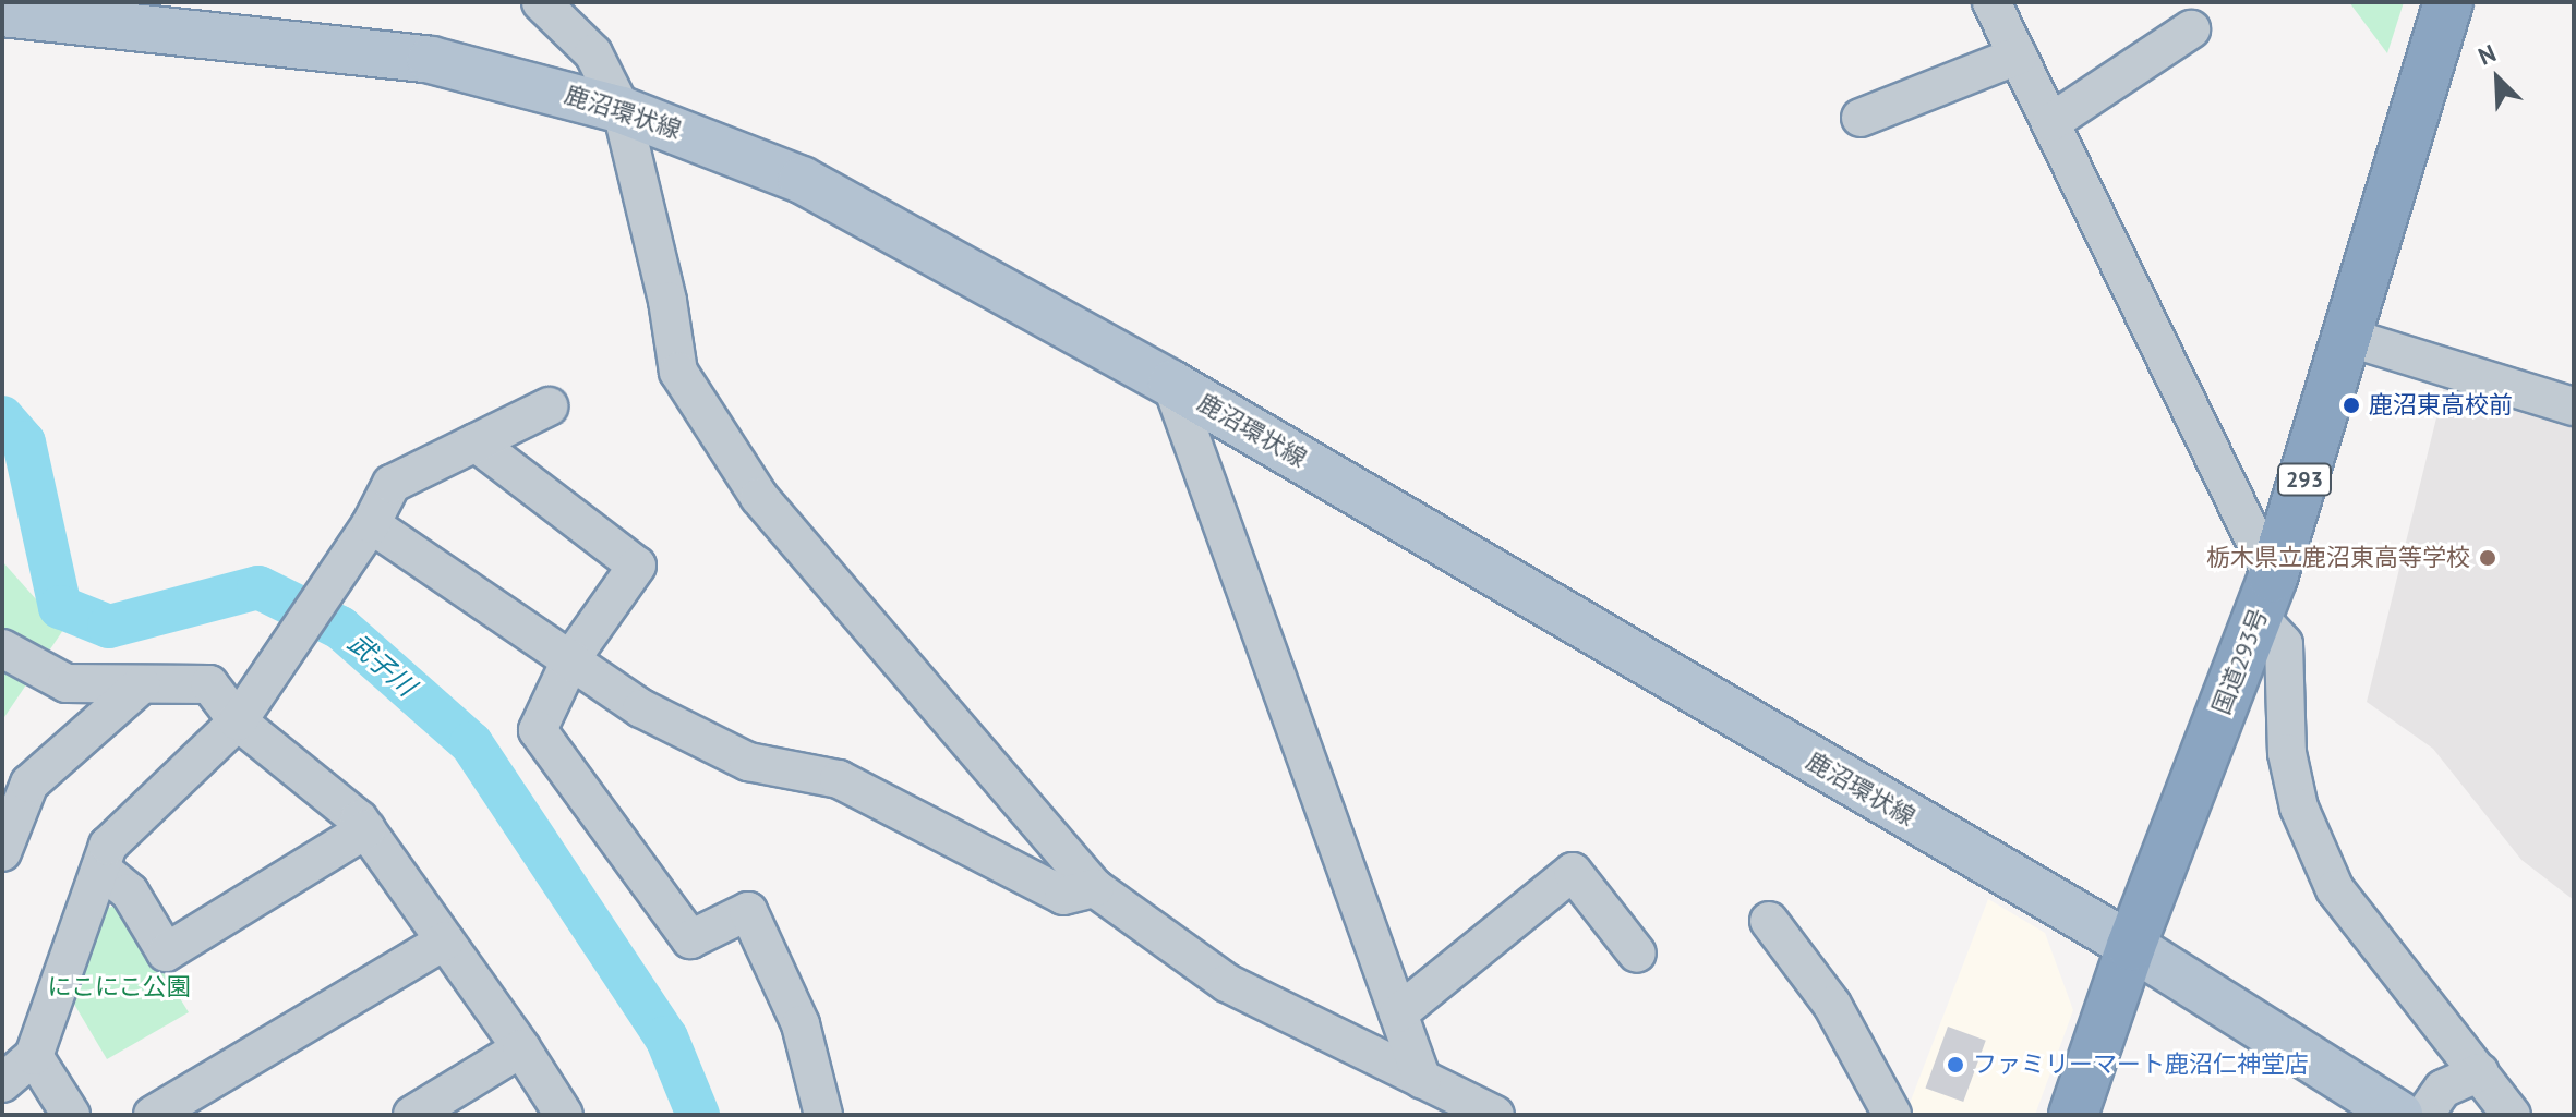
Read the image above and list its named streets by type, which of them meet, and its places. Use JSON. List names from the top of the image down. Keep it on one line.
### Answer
{"streets":{"highway":["293","国道293号"],"main road":["鹿沼環状線"]},"crossings":[["鹿沼環状線","国道293号"]],"water":["武子川"],"parks":["にこにこ公園"],"places":["鹿沼東高校前","栃木県立鹿沼東高等学校","ファミリーマート鹿沼仁神堂店"],"north":"top left"}
